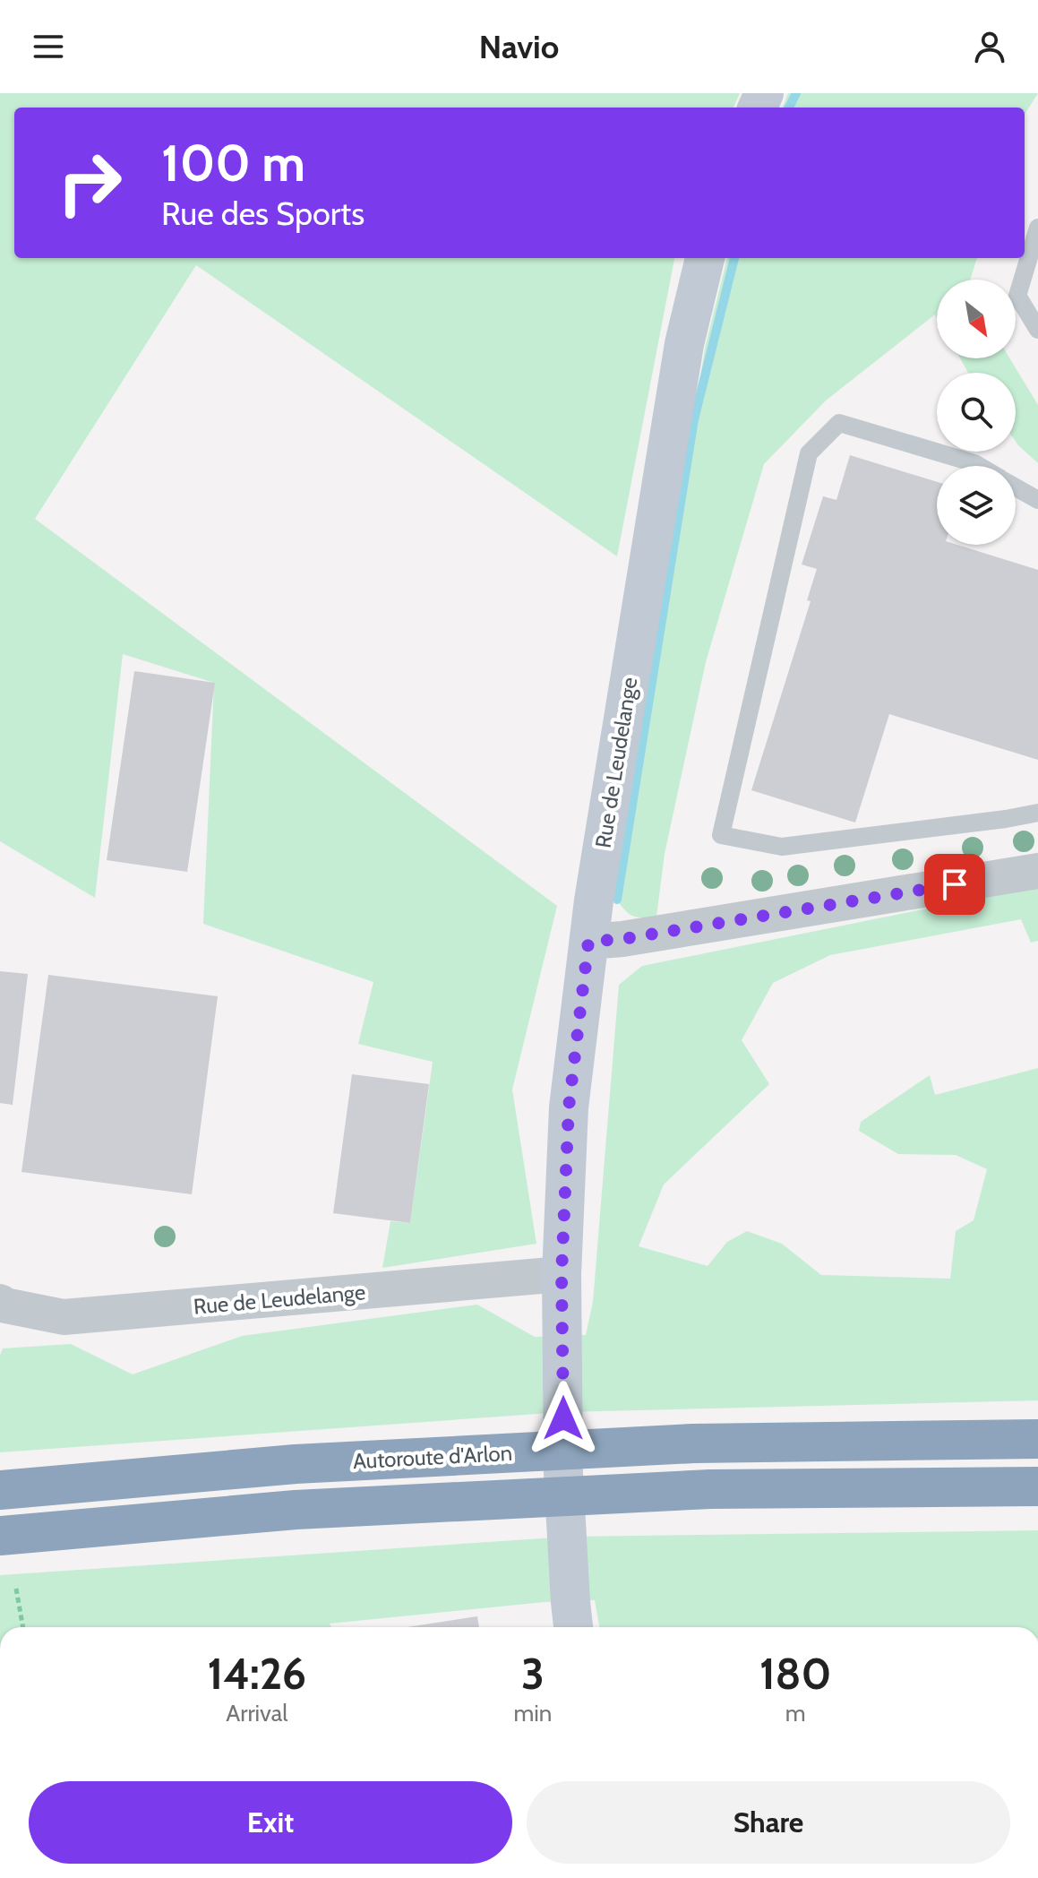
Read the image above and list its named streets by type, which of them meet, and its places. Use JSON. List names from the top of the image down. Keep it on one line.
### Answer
{"streets":{"highway":["Autoroute d'Arlon"],"main road":["Rue de Leudelange"]},"north":"bottom right","page":{"header":"Navio","turn":["100 m","Rue des Sports"],"eta":["14:26","Arrival","3","min","180","m"],"buttons":["Exit","Share"]}}
